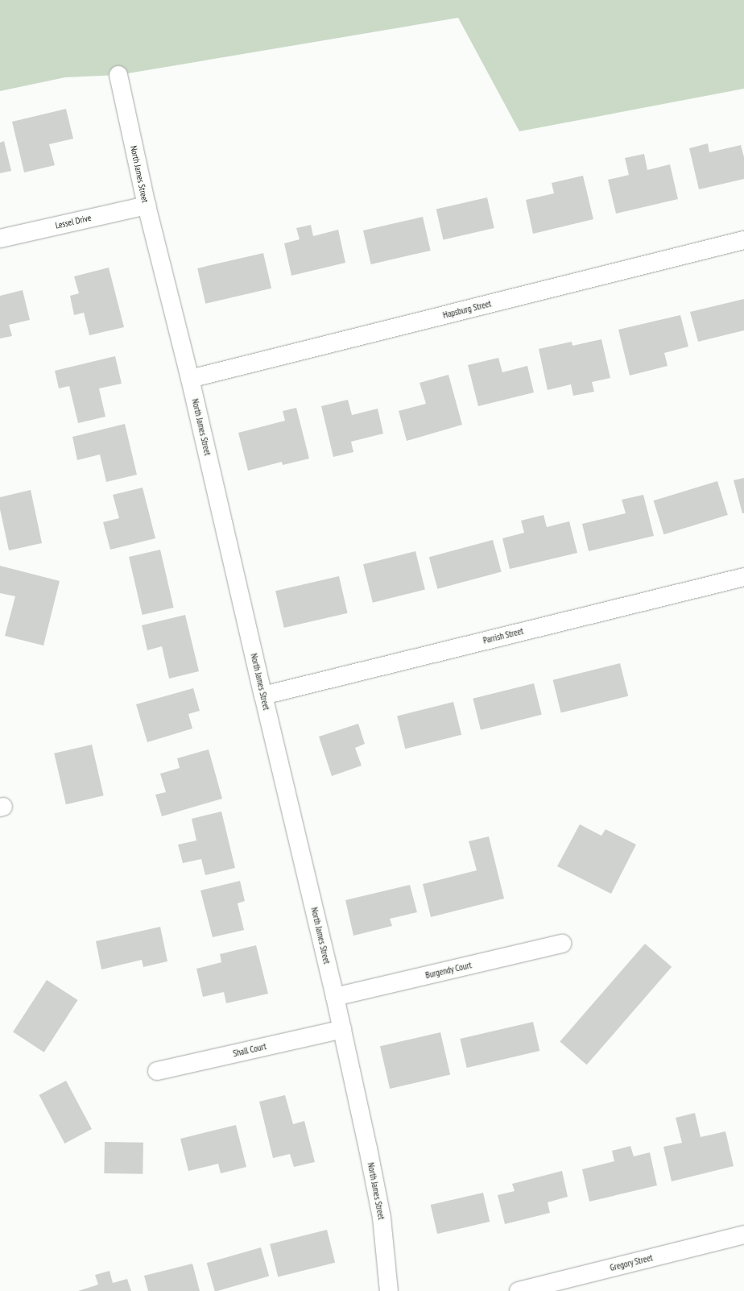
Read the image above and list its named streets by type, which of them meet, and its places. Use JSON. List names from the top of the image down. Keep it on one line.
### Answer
{"streets":{"street":["North James Street","Lessel Drive","Hapsburg Street","Parrish Street","Burgendy Court","Shall Court","Gregory Street"]},"crossings":[["North James Street","Lessel Drive"],["North James Street","Hapsburg Street"],["North James Street","Parrish Street"],["North James Street","Burgendy Court"],["North James Street","Shall Court"]]}
